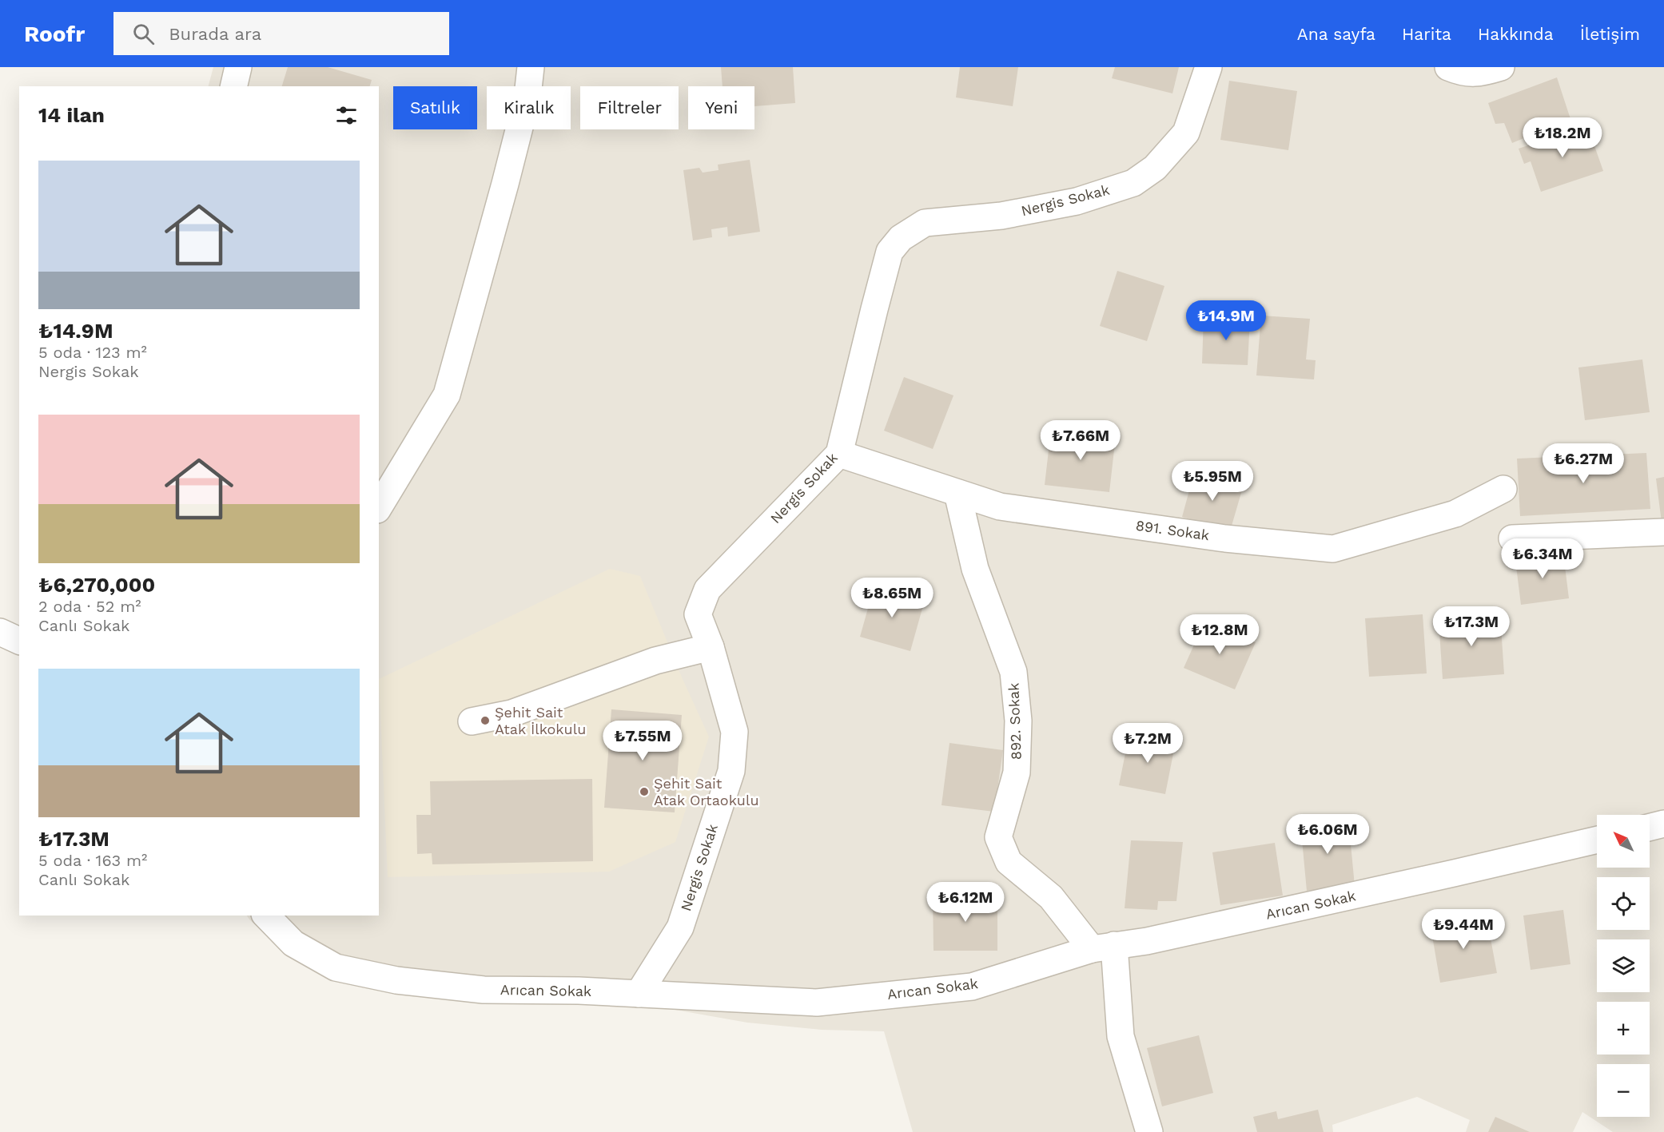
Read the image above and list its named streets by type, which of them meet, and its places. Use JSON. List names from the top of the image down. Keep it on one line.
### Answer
{"streets":{"street":["Nergis Sokak","891. Sokak","892. Sokak","Arıcan Sokak"]},"crossings":[["Nergis Sokak","891. Sokak"],["Nergis Sokak","Arıcan Sokak"],["891. Sokak","892. Sokak"],["892. Sokak","Arıcan Sokak"]],"places":["Şehit Sait Atak İlkokulu","Şehit Sait Atak Ortaokulu"],"north":"top left","page":{"header":"Roofr","search":"Burada ara","nav":["Ana sayfa","Harita","Hakkında","İletişim"],"chip":["Satılık","Kiralık","Filtreler","Yeni"],"heading":"14 ilan","price":["₺18.2M","₺14.9M","₺7.66M","₺6.27M","₺5.95M","₺6.34M","₺8.65M","₺17.3M","₺12.8M","₺7.55M","₺7.2M","₺6.06M","₺6.12M","₺9.44M"],"list":[{"name":"₺14.9M","note":"5 oda · 123 m² · Nergis Sokak"},{"name":"₺6,270,000","note":"2 oda · 52 m² · Canlı Sokak"},{"name":"₺17.3M","note":"5 oda · 163 m² · Canlı Sokak"}],"map_buttons":["+","−"]}}
